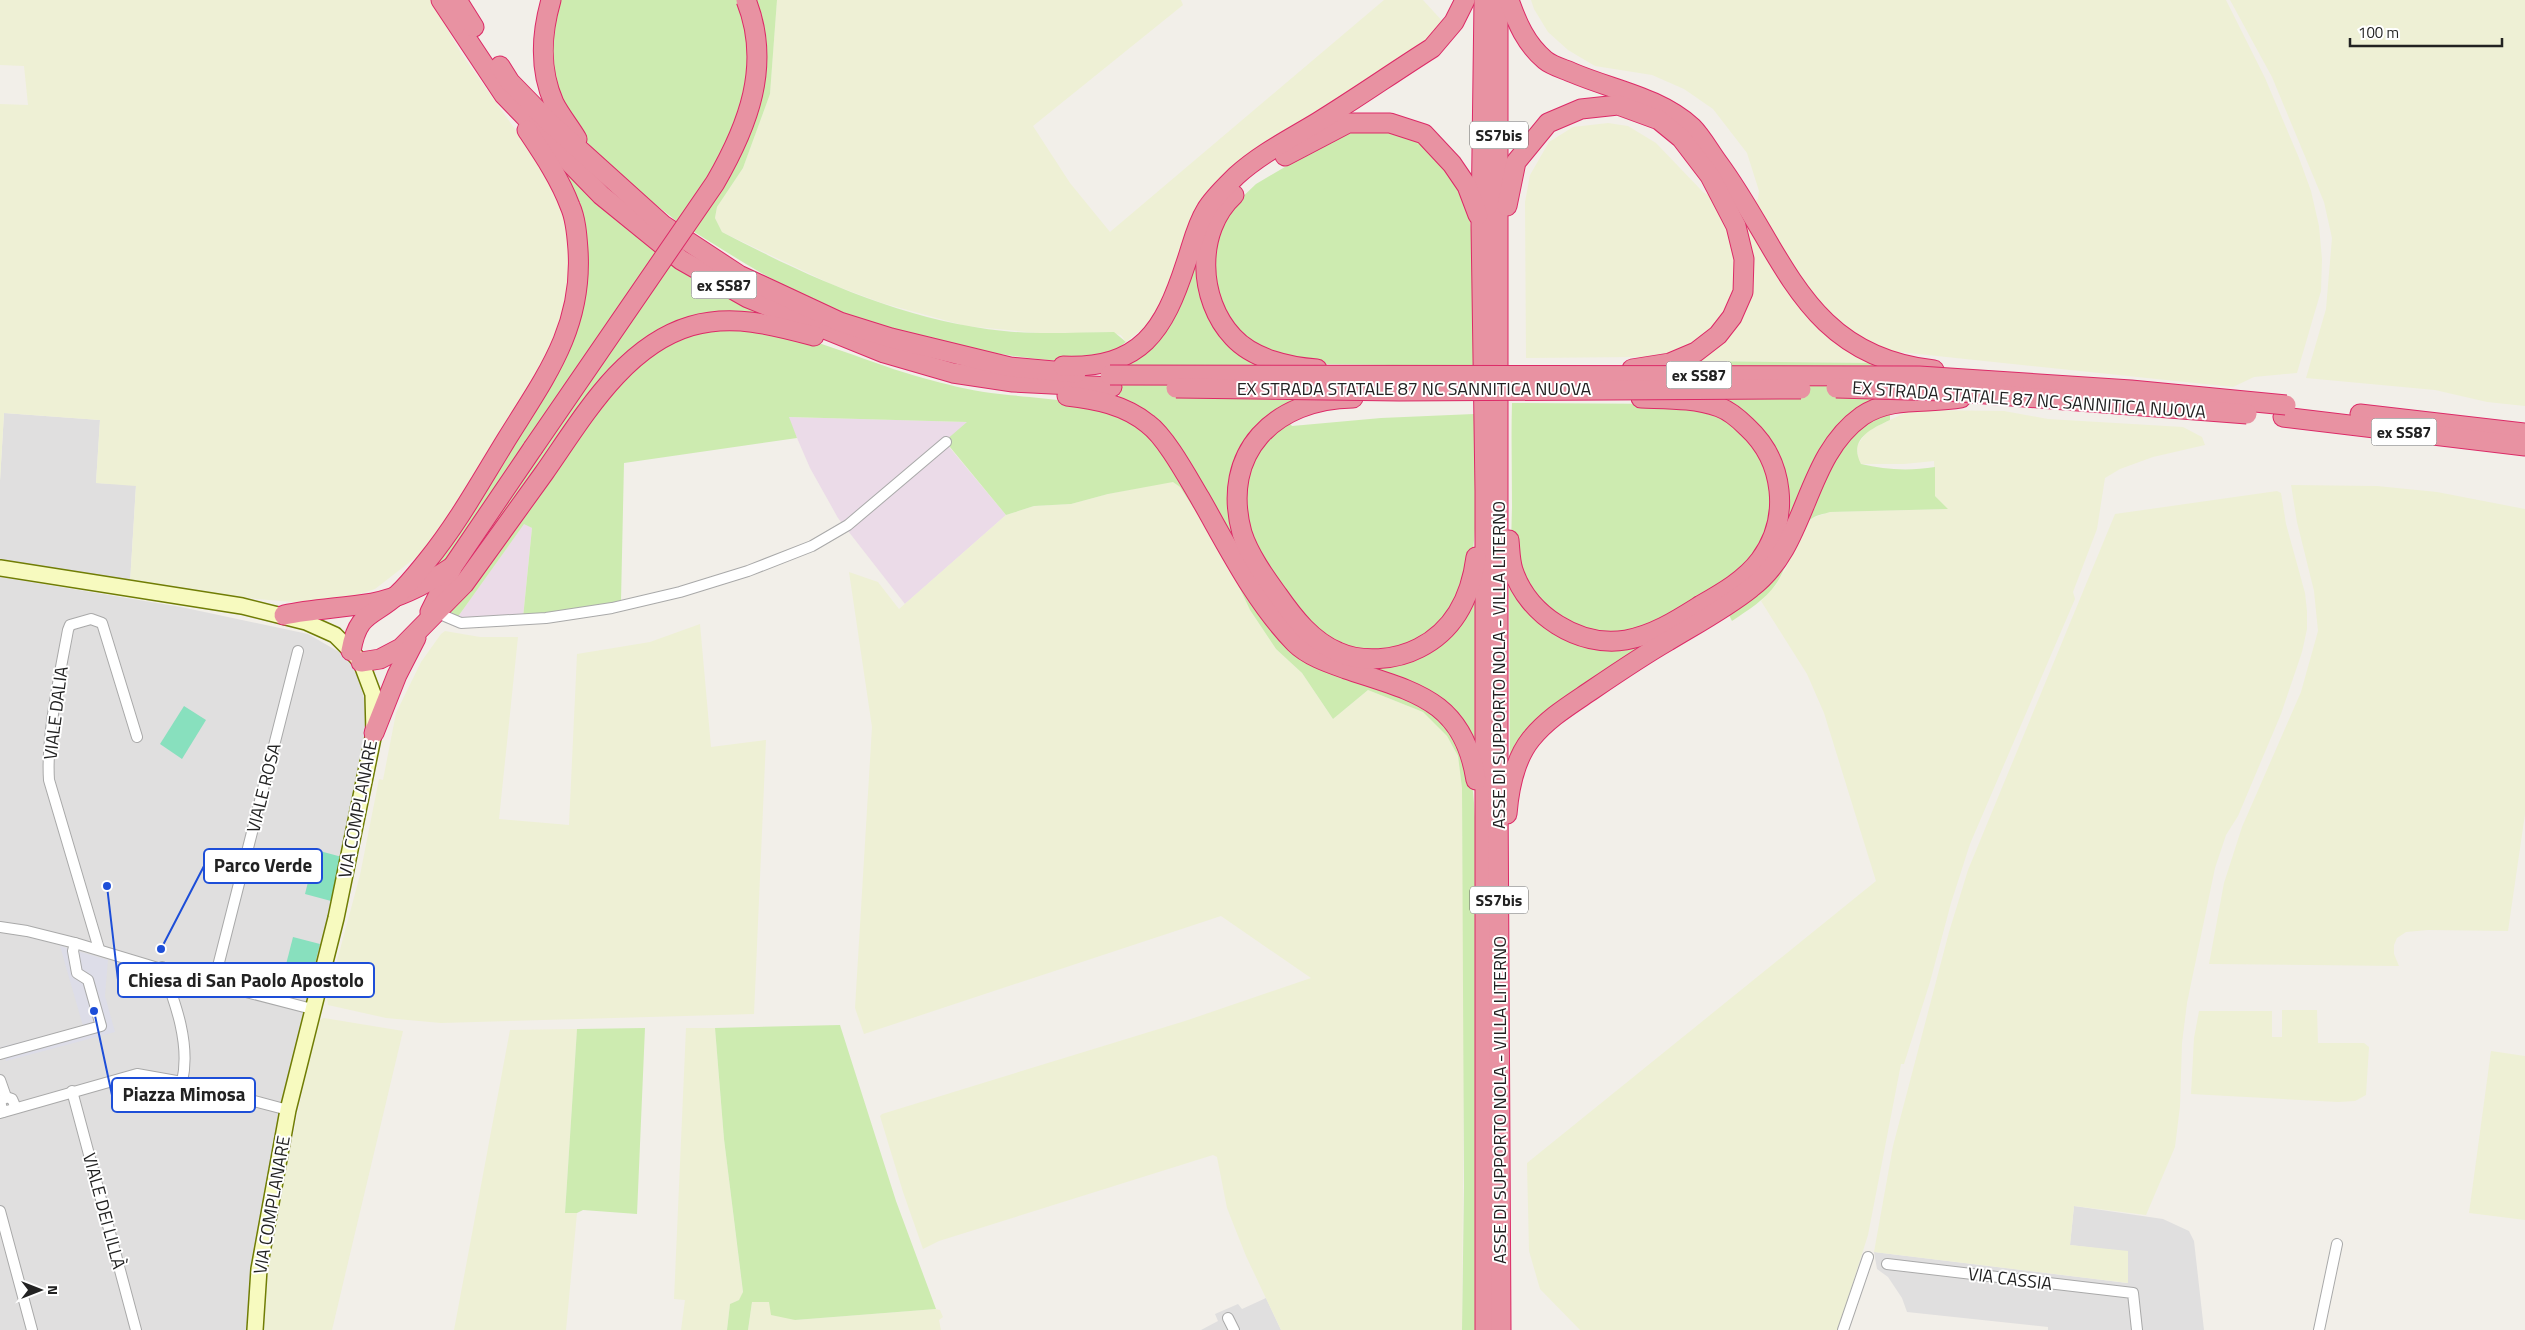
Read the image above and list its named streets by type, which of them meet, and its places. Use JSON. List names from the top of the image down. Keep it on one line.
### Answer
{"streets":{"highway":["SS7bis","ex SS87","EX STRADA STATALE 87 NC SANNITICA NUOVA","ASSE DI SUPPORTO NOLA - VILLA LITERNO"],"main road":["VIA COMPLANARE"],"street":["VIALE DALIA","VIALE ROSA","VIALE DEI LILLÀ","VIA CASSIA"]},"places":["Chiesa di San Paolo Apostolo","Parco Verde","Piazza Mimosa"],"scale_bar":"100 m","north":"right"}
